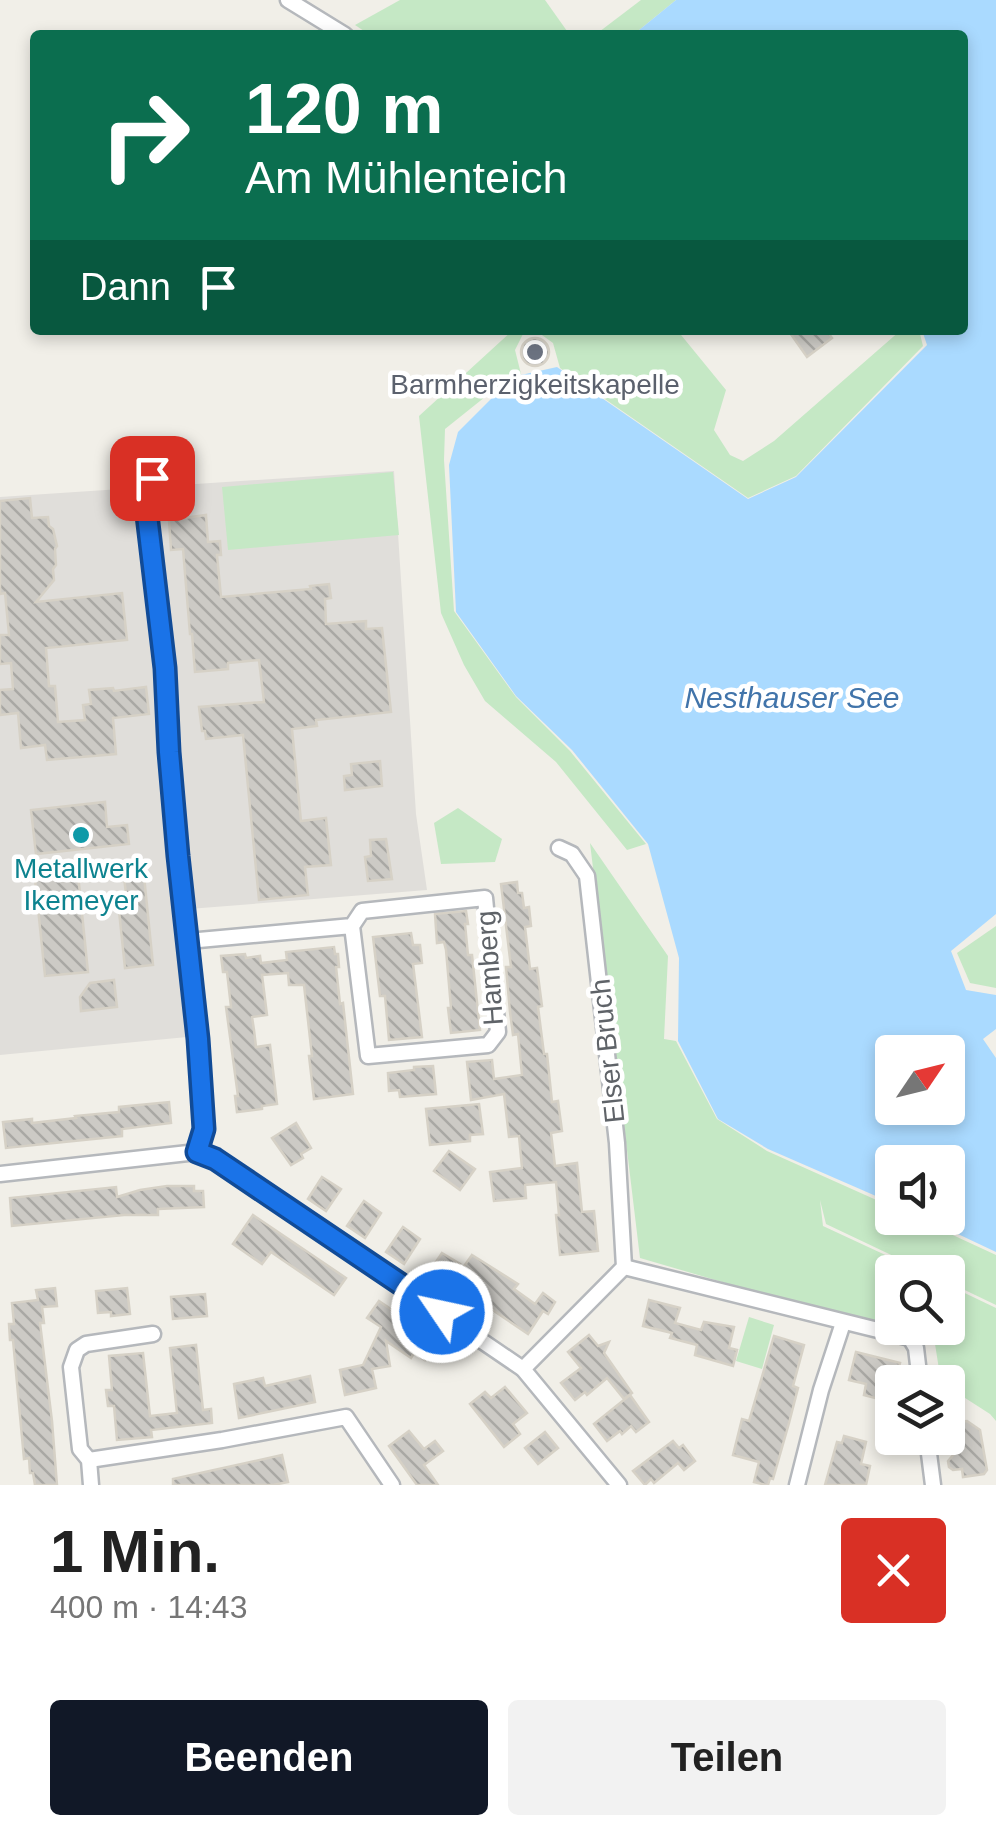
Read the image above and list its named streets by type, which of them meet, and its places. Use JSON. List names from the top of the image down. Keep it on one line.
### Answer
{"streets":{"street":["Hamberg","Elser Bruch"]},"water":["Nesthauser See"],"places":["Barmherzigkeitskapelle","Metallwerk Ikemeyer"],"north":"top right","page":{"turn":["120 m","Am Mühlenteich"],"then":"Dann","heading":["1 Min.","400 m · 14:43"],"buttons":["Beenden","Teilen"]}}
